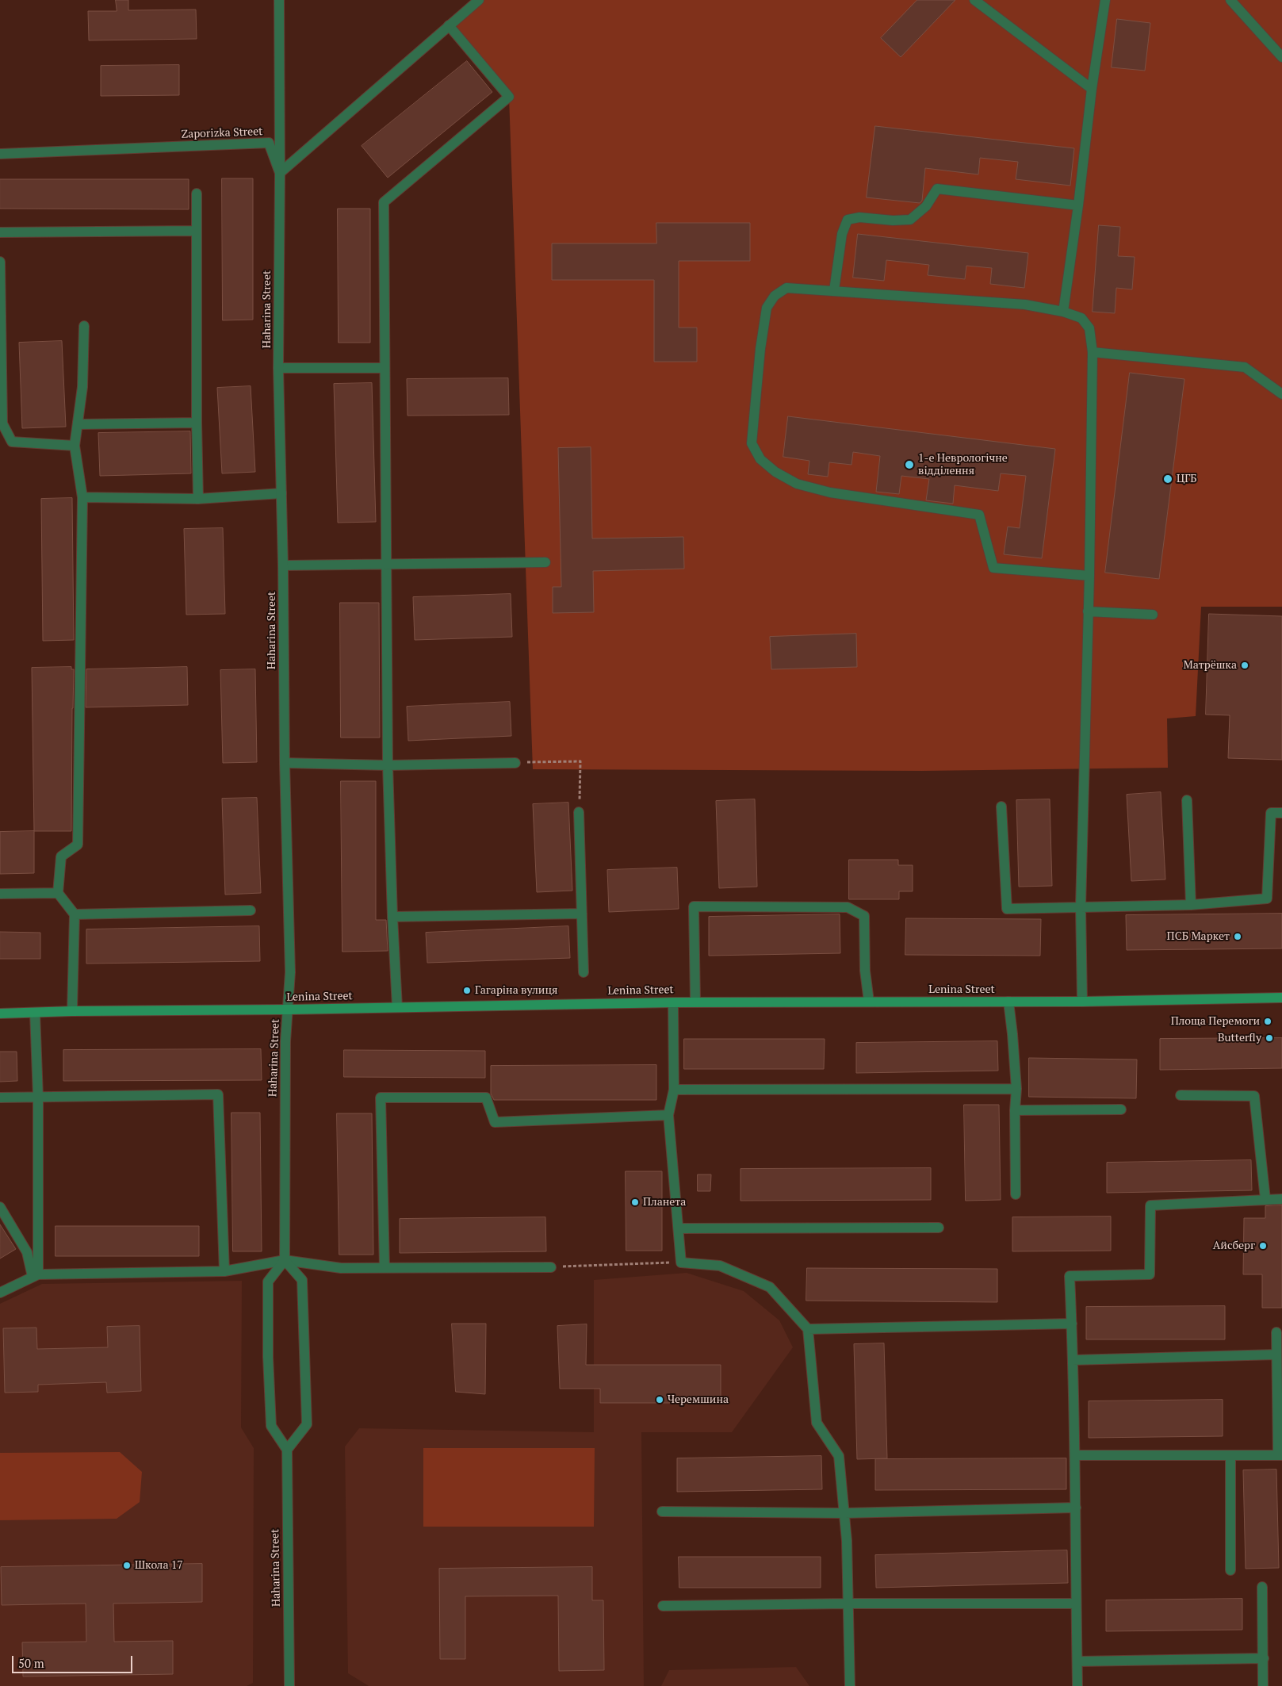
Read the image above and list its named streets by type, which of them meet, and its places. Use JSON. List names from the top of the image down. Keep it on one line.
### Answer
{"streets":{"street":["Zaporizka Street","Haharina Street","Lenina Street"]},"crossings":[["Zaporizka Street","Haharina Street"],["Haharina Street","Lenina Street"]],"places":["1-е Неврологічне відділення","ЦГБ","Матрёшка","ПСБ Маркет","Гагаріна вулиця","Площа Перемоги","Butterfly","Планета","Айсберг","Черемшина","Школа 17"],"scale_bar":"50 m"}
